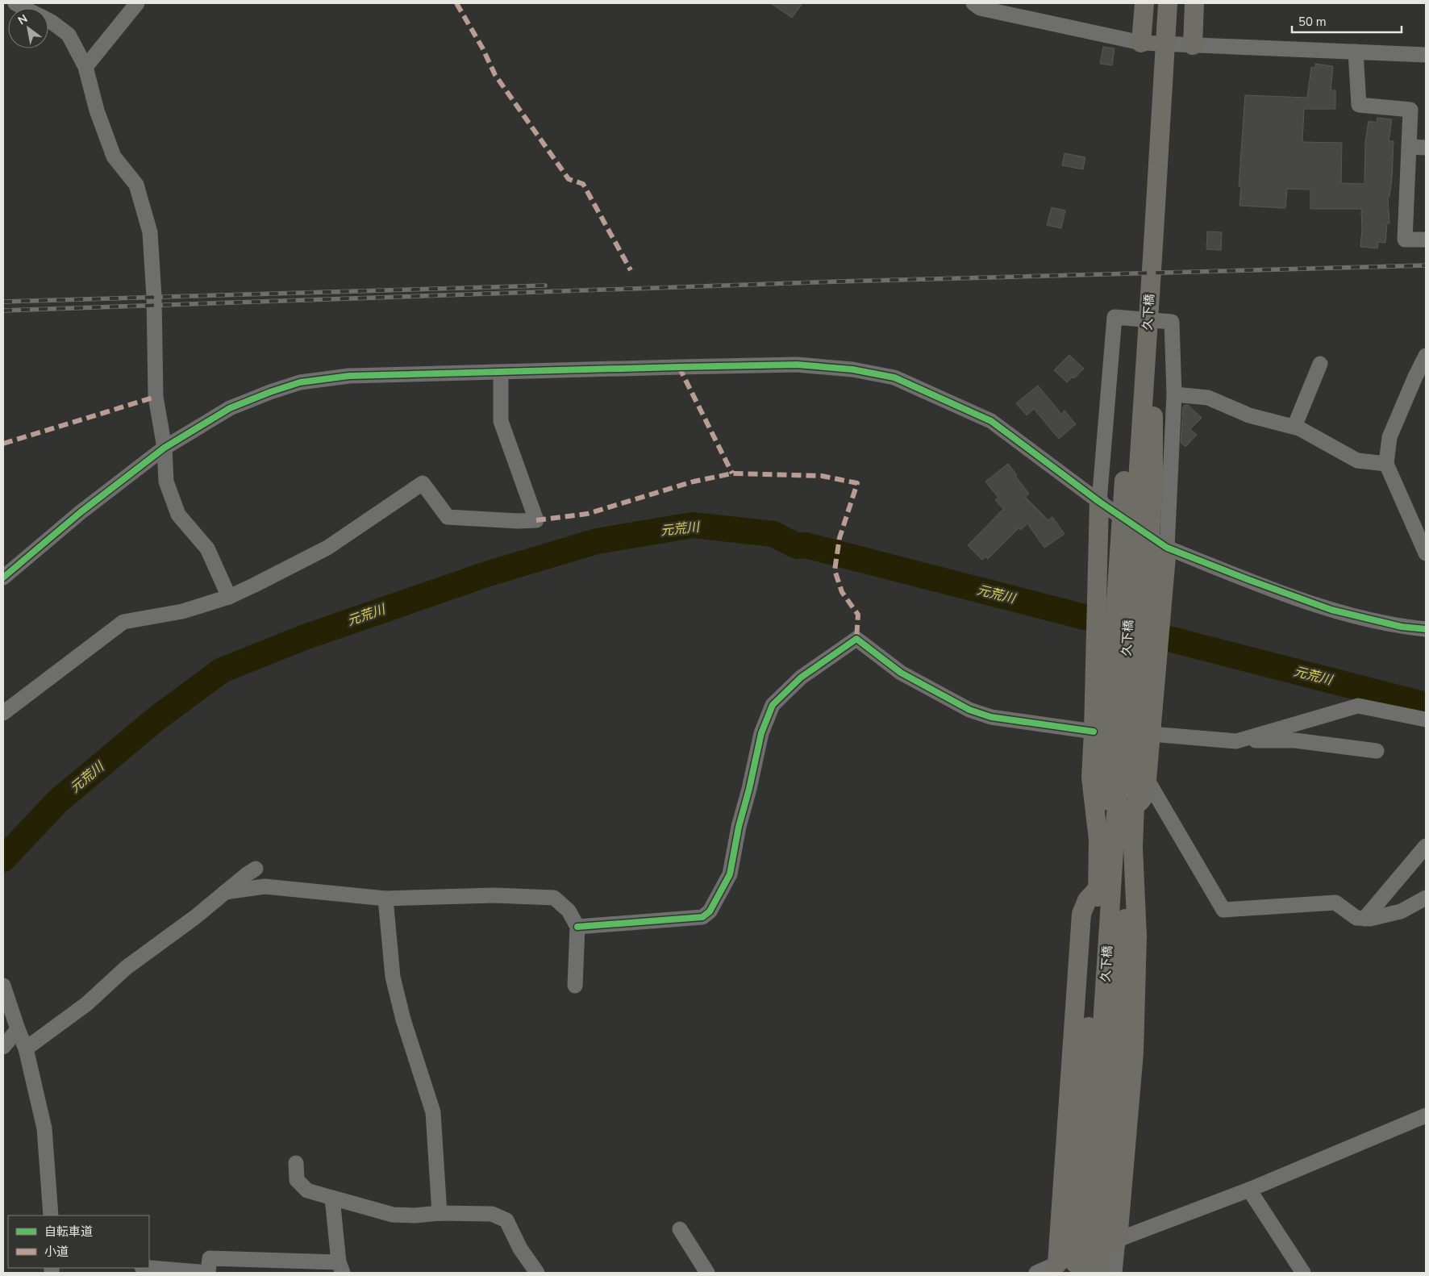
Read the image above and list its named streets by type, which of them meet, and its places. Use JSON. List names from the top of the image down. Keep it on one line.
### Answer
{"streets":{"main road":["久下橋"]},"water":["元荒川"],"legend":["自転車道","小道"],"scale_bar":"50 m","north":"top left"}
